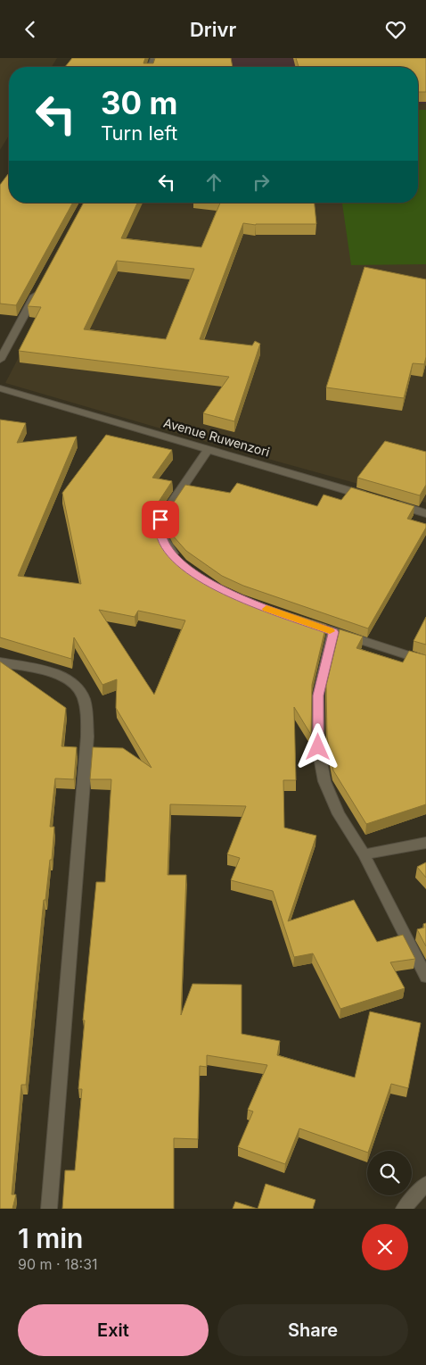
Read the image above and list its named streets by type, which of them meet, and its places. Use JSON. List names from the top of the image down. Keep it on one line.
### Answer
{"streets":{"street":["Avenue Ruwenzori"]},"page":{"header":"Drivr","turn":["30 m","Turn left"],"heading":["1 min","90 m · 18:31"],"buttons":["Exit","Share"]}}
